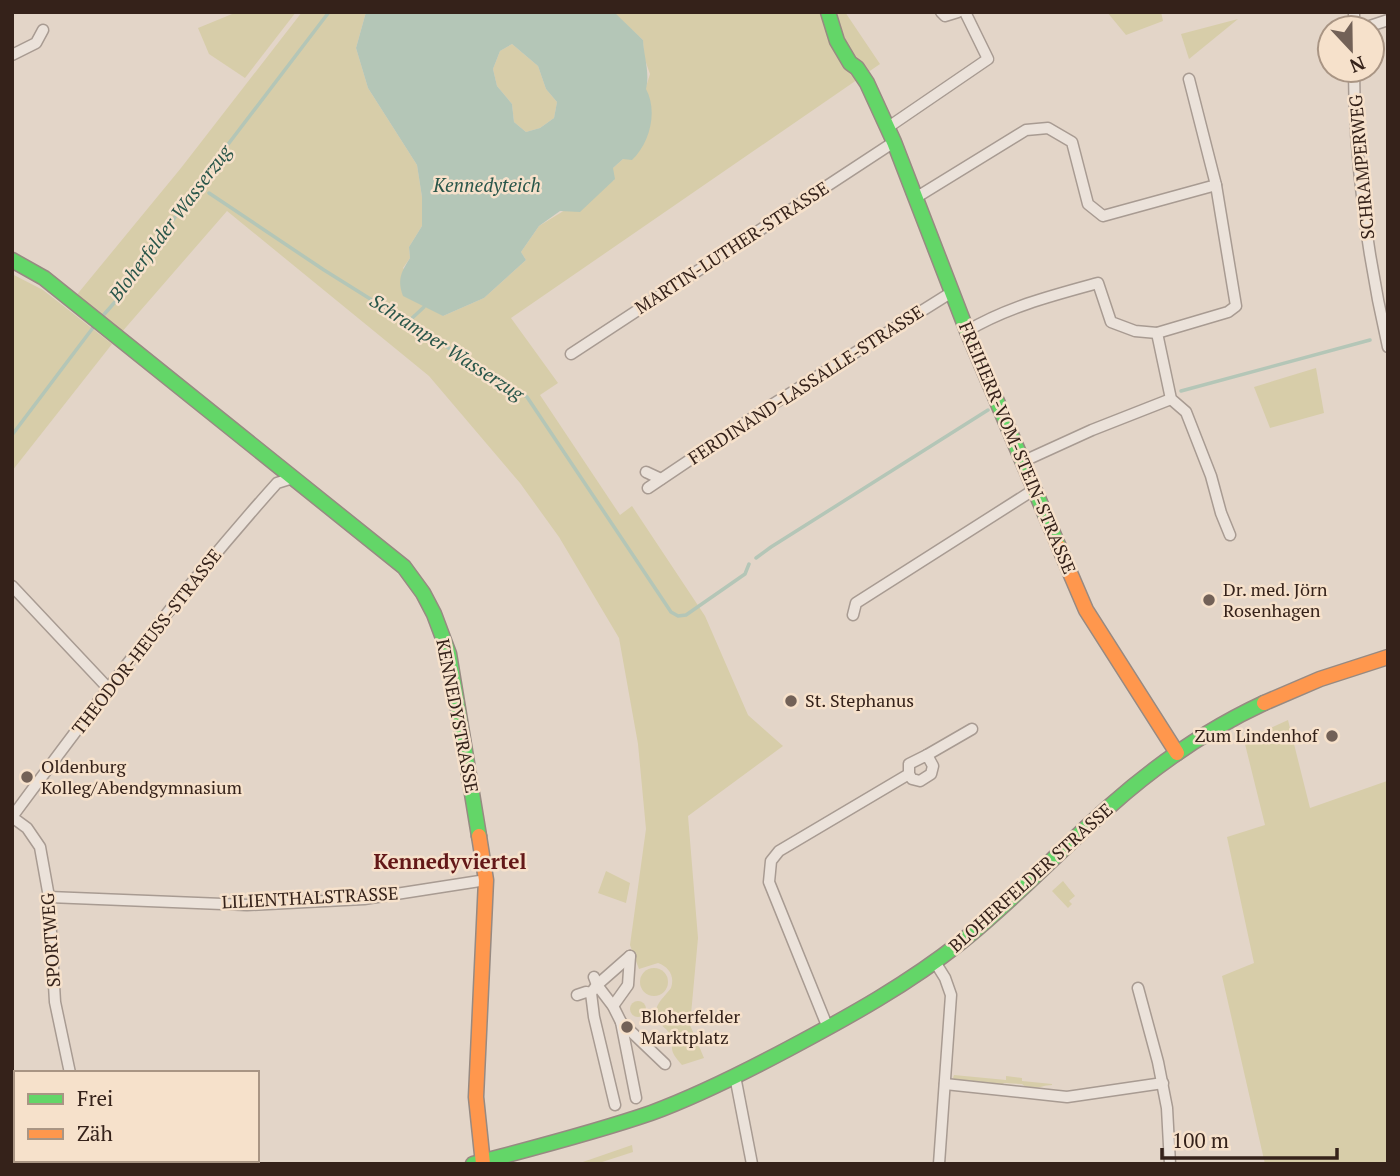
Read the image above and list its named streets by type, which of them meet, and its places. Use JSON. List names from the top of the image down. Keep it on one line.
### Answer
{"streets":{"street":["SCHRAMPERWEG","MARTIN-LUTHER-STRASSE","FERDINAND-LASSALLE-STRASSE","FREIHERR-VOM-STEIN-STRASSE","THEODOR-HEUSS-STRASSE","KENNEDYSTRASSE","BLOHERFELDER STRASSE","LILIENTHALSTRASSE","SPORTWEG"]},"crossings":[["MARTIN-LUTHER-STRASSE","FREIHERR-VOM-STEIN-STRASSE"],["FERDINAND-LASSALLE-STRASSE","FREIHERR-VOM-STEIN-STRASSE"],["FREIHERR-VOM-STEIN-STRASSE","BLOHERFELDER STRASSE"],["THEODOR-HEUSS-STRASSE","KENNEDYSTRASSE"],["THEODOR-HEUSS-STRASSE","SPORTWEG"],["KENNEDYSTRASSE","BLOHERFELDER STRASSE"],["KENNEDYSTRASSE","LILIENTHALSTRASSE"],["LILIENTHALSTRASSE","SPORTWEG"]],"districts":["Kennedyviertel"],"water":["Kennedyteich","Bloherfelder Wasserzug","Schramper Wasserzug"],"places":["Dr. med. Jörn Rosenhagen","St. Stephanus","Zum Lindenhof","Oldenburg Kolleg/Abendgymnasium","Bloherfelder Marktplatz"],"legend":["Frei","Zäh"],"scale_bar":"100 m","north":"bottom"}
